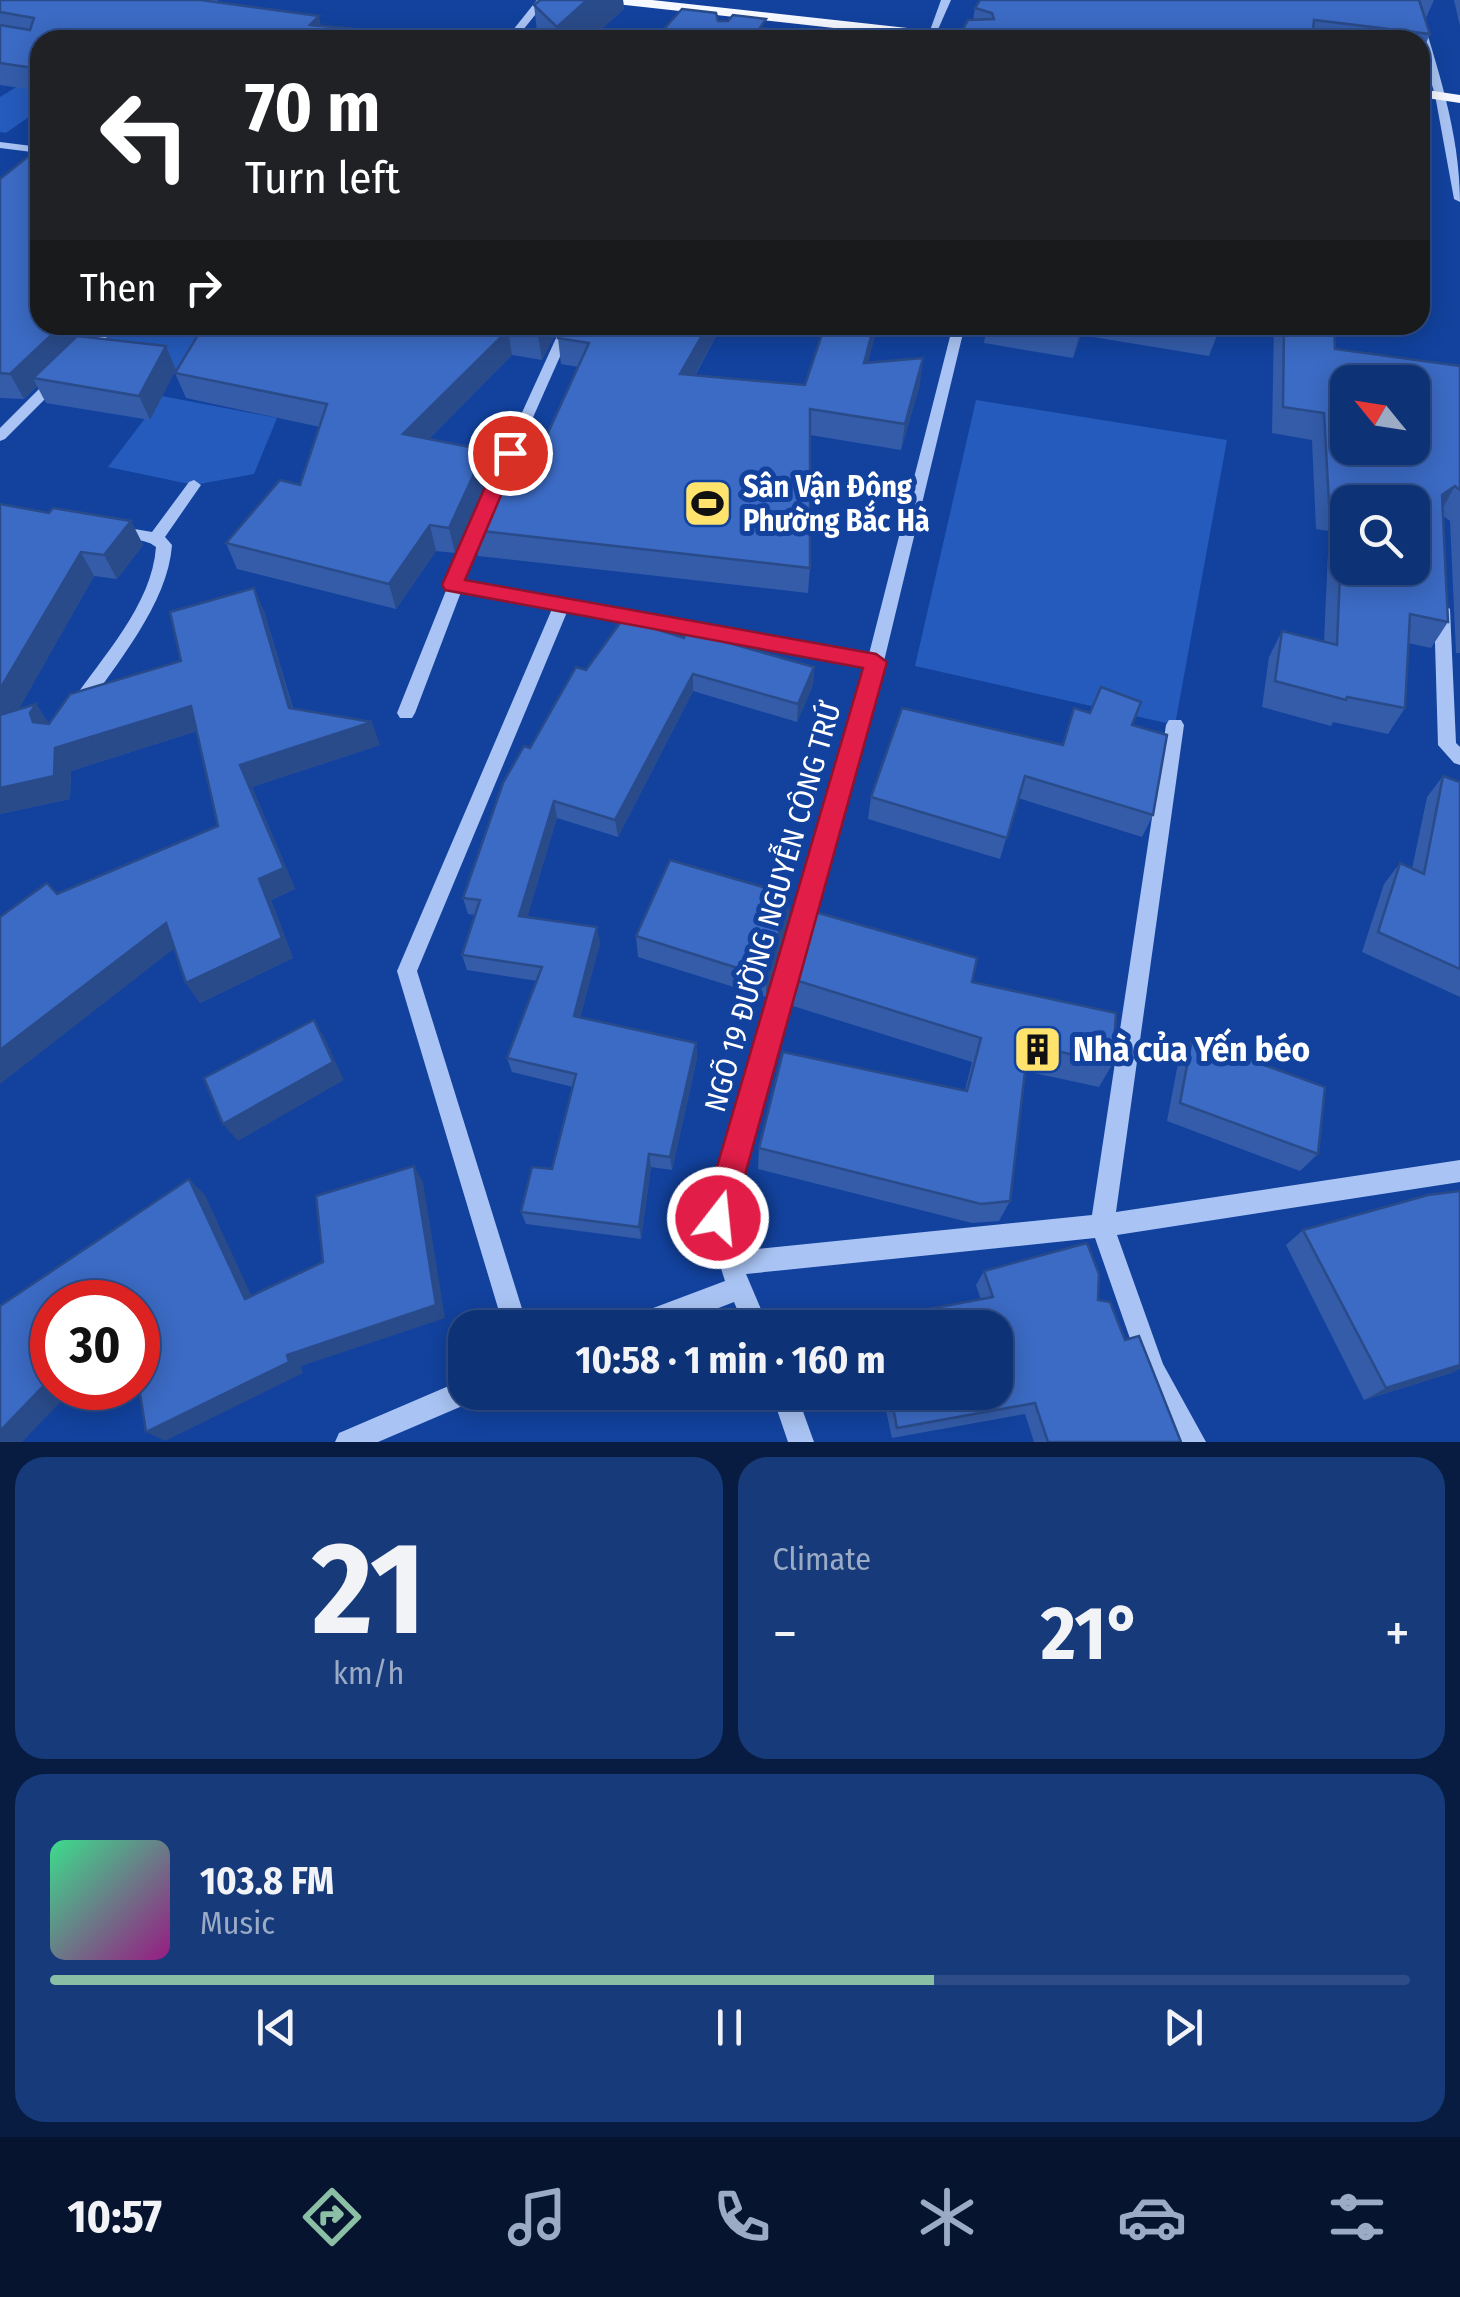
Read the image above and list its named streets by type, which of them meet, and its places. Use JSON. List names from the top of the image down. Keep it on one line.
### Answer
{"streets":{"street":["NGÕ 19 ĐƯỜNG NGUYỄN CÔNG TRỨ"]},"places":{"sports":["Sân Vận Động Phường Bắc Hà"],"building":["Nhà của Yến béo"]},"north":"top left","page":{"turn":["70 m","Turn left"],"then":"Then","limit":"30","trip":"10:58 · 1 min · 160 m","tile":[["21","km/h"],"Climate"],"heat":["−","21°","+"],"song":["103.8 FM","Music"],"tabs":"10:57"}}
